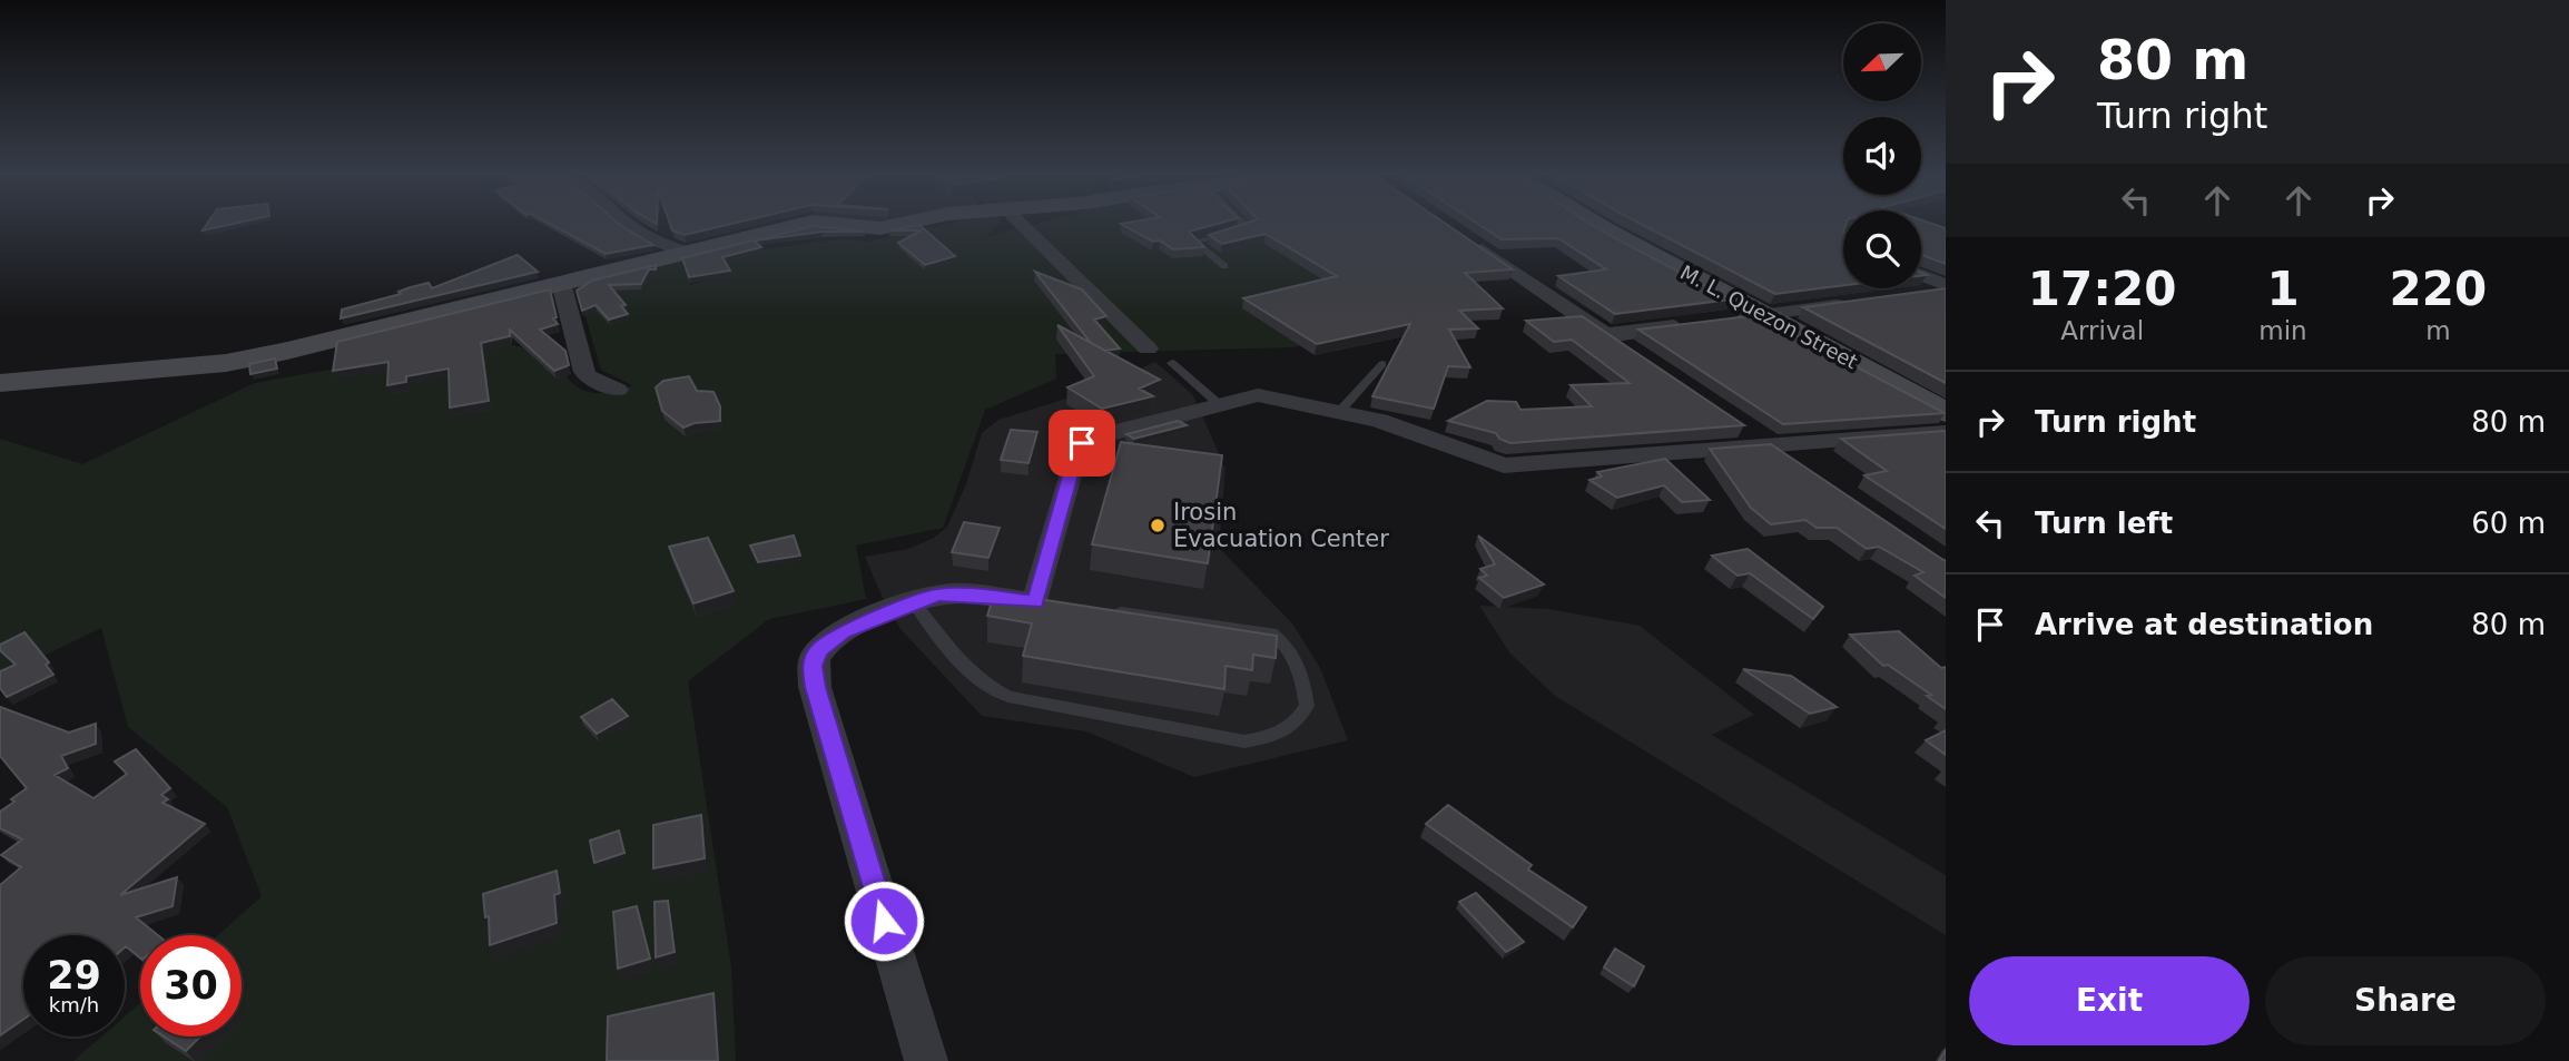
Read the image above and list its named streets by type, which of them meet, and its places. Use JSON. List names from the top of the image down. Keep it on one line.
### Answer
{"streets":{"street":["M. L. Quezon Street"]},"places":["Irosin Evacuation Center"],"north":"bottom left","page":{"turn":["80 m","Turn right"],"eta":["17:20","Arrival","1","min","220","m"],"list":[{"name":"Turn right","value":"80 m"},{"name":"Turn left","value":"60 m"},{"name":"Arrive at destination","value":"80 m"}],"speed":"29 km/h","limit":"30","buttons":["Exit","Share"]}}
